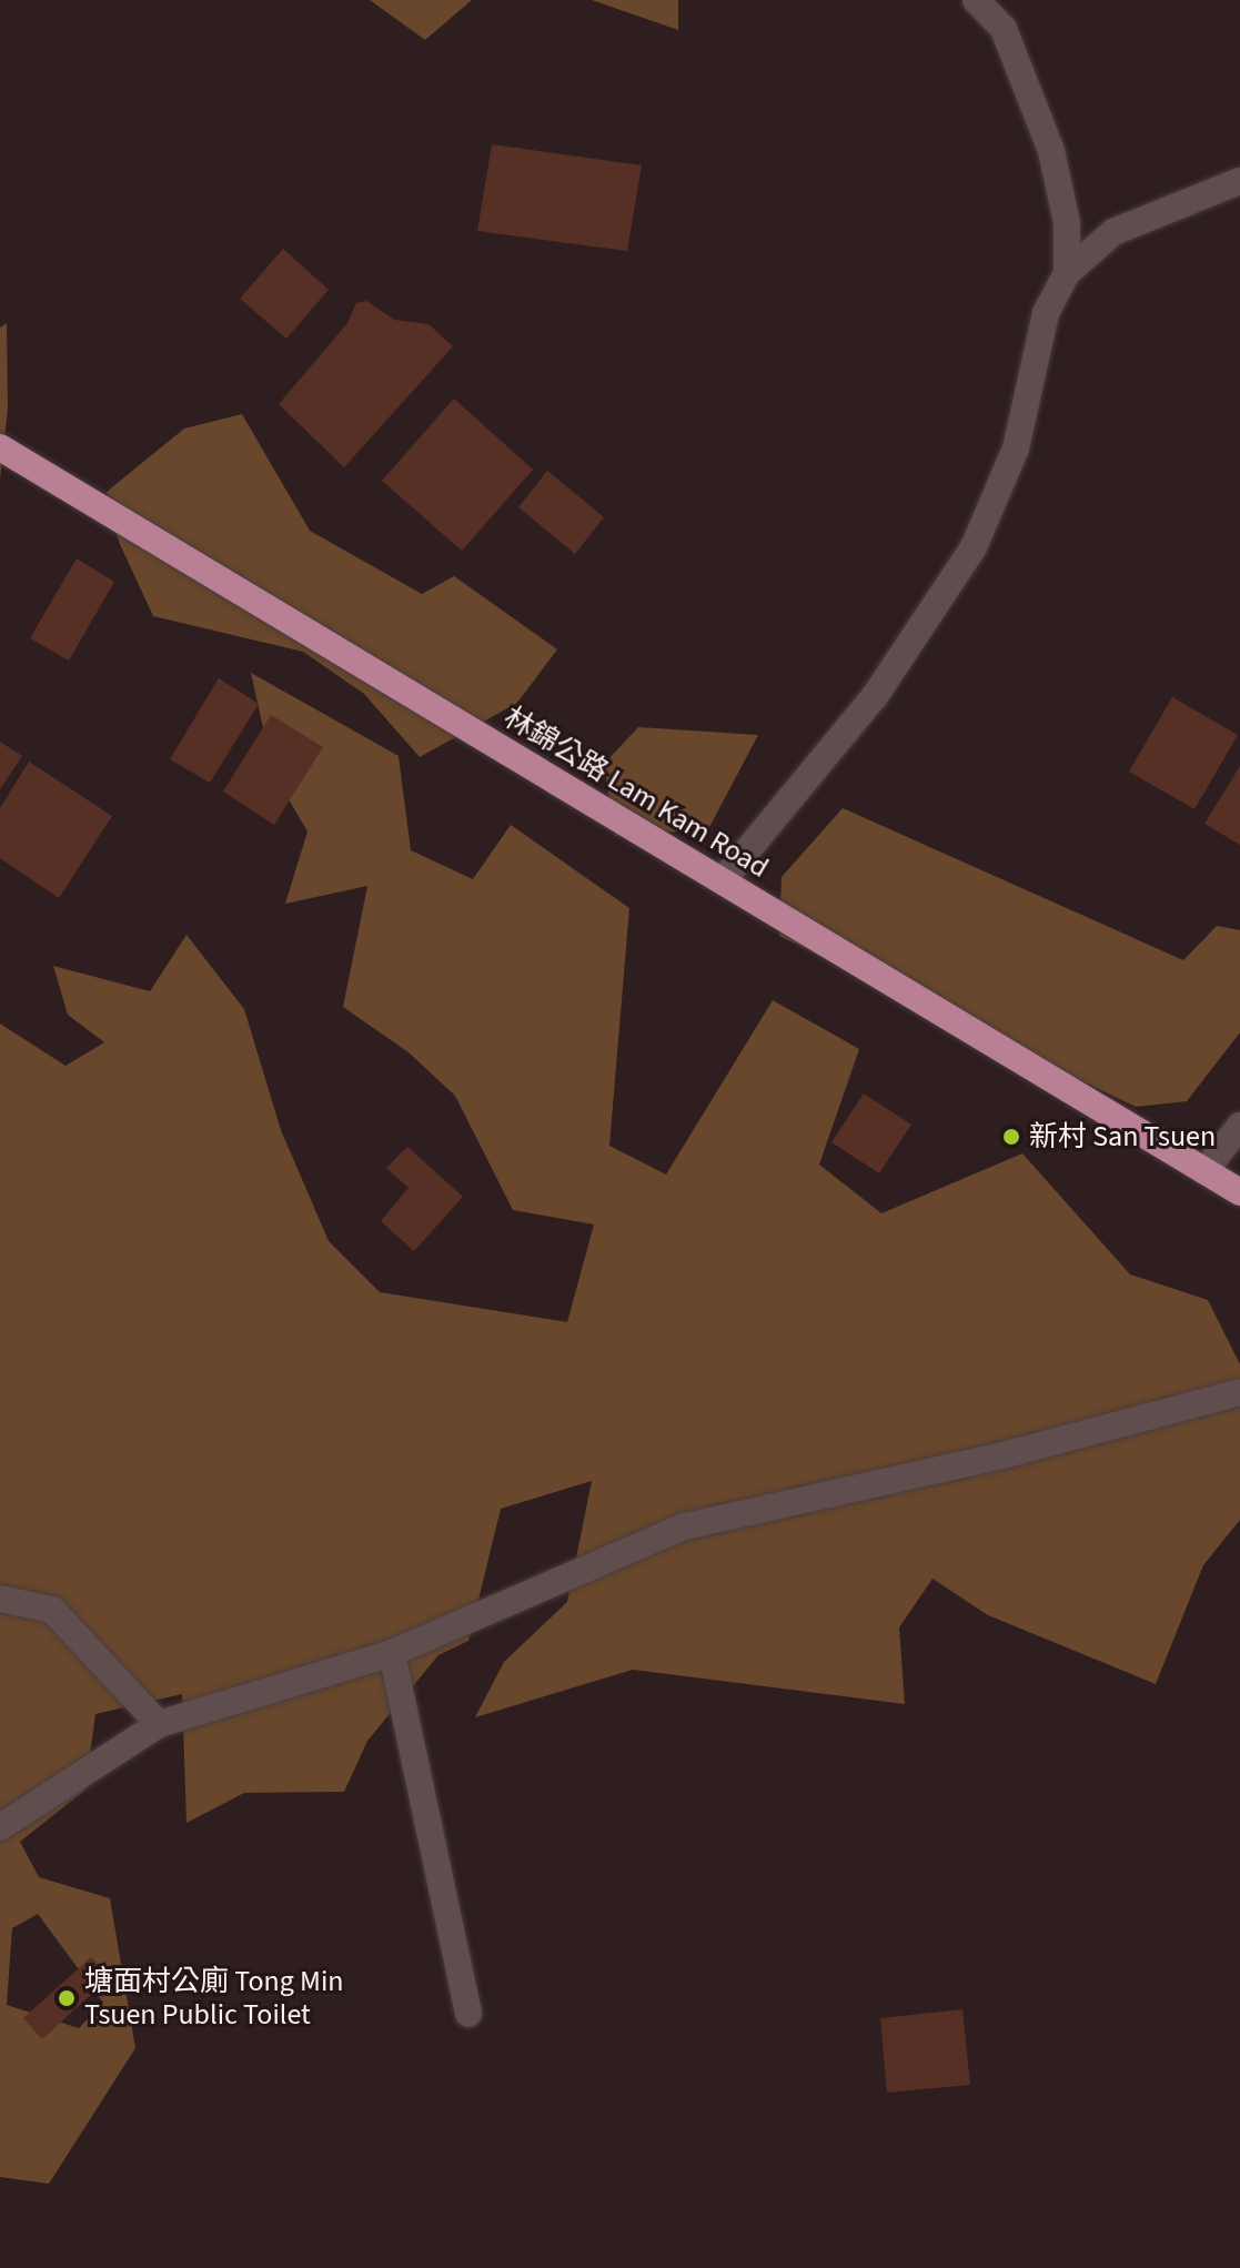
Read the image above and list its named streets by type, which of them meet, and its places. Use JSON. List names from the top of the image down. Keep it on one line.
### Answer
{"streets":{"main road":["林錦公路 Lam Kam Road"]},"places":["新村 San Tsuen","塘面村公廁 Tong Min Tsuen Public Toilet"]}
